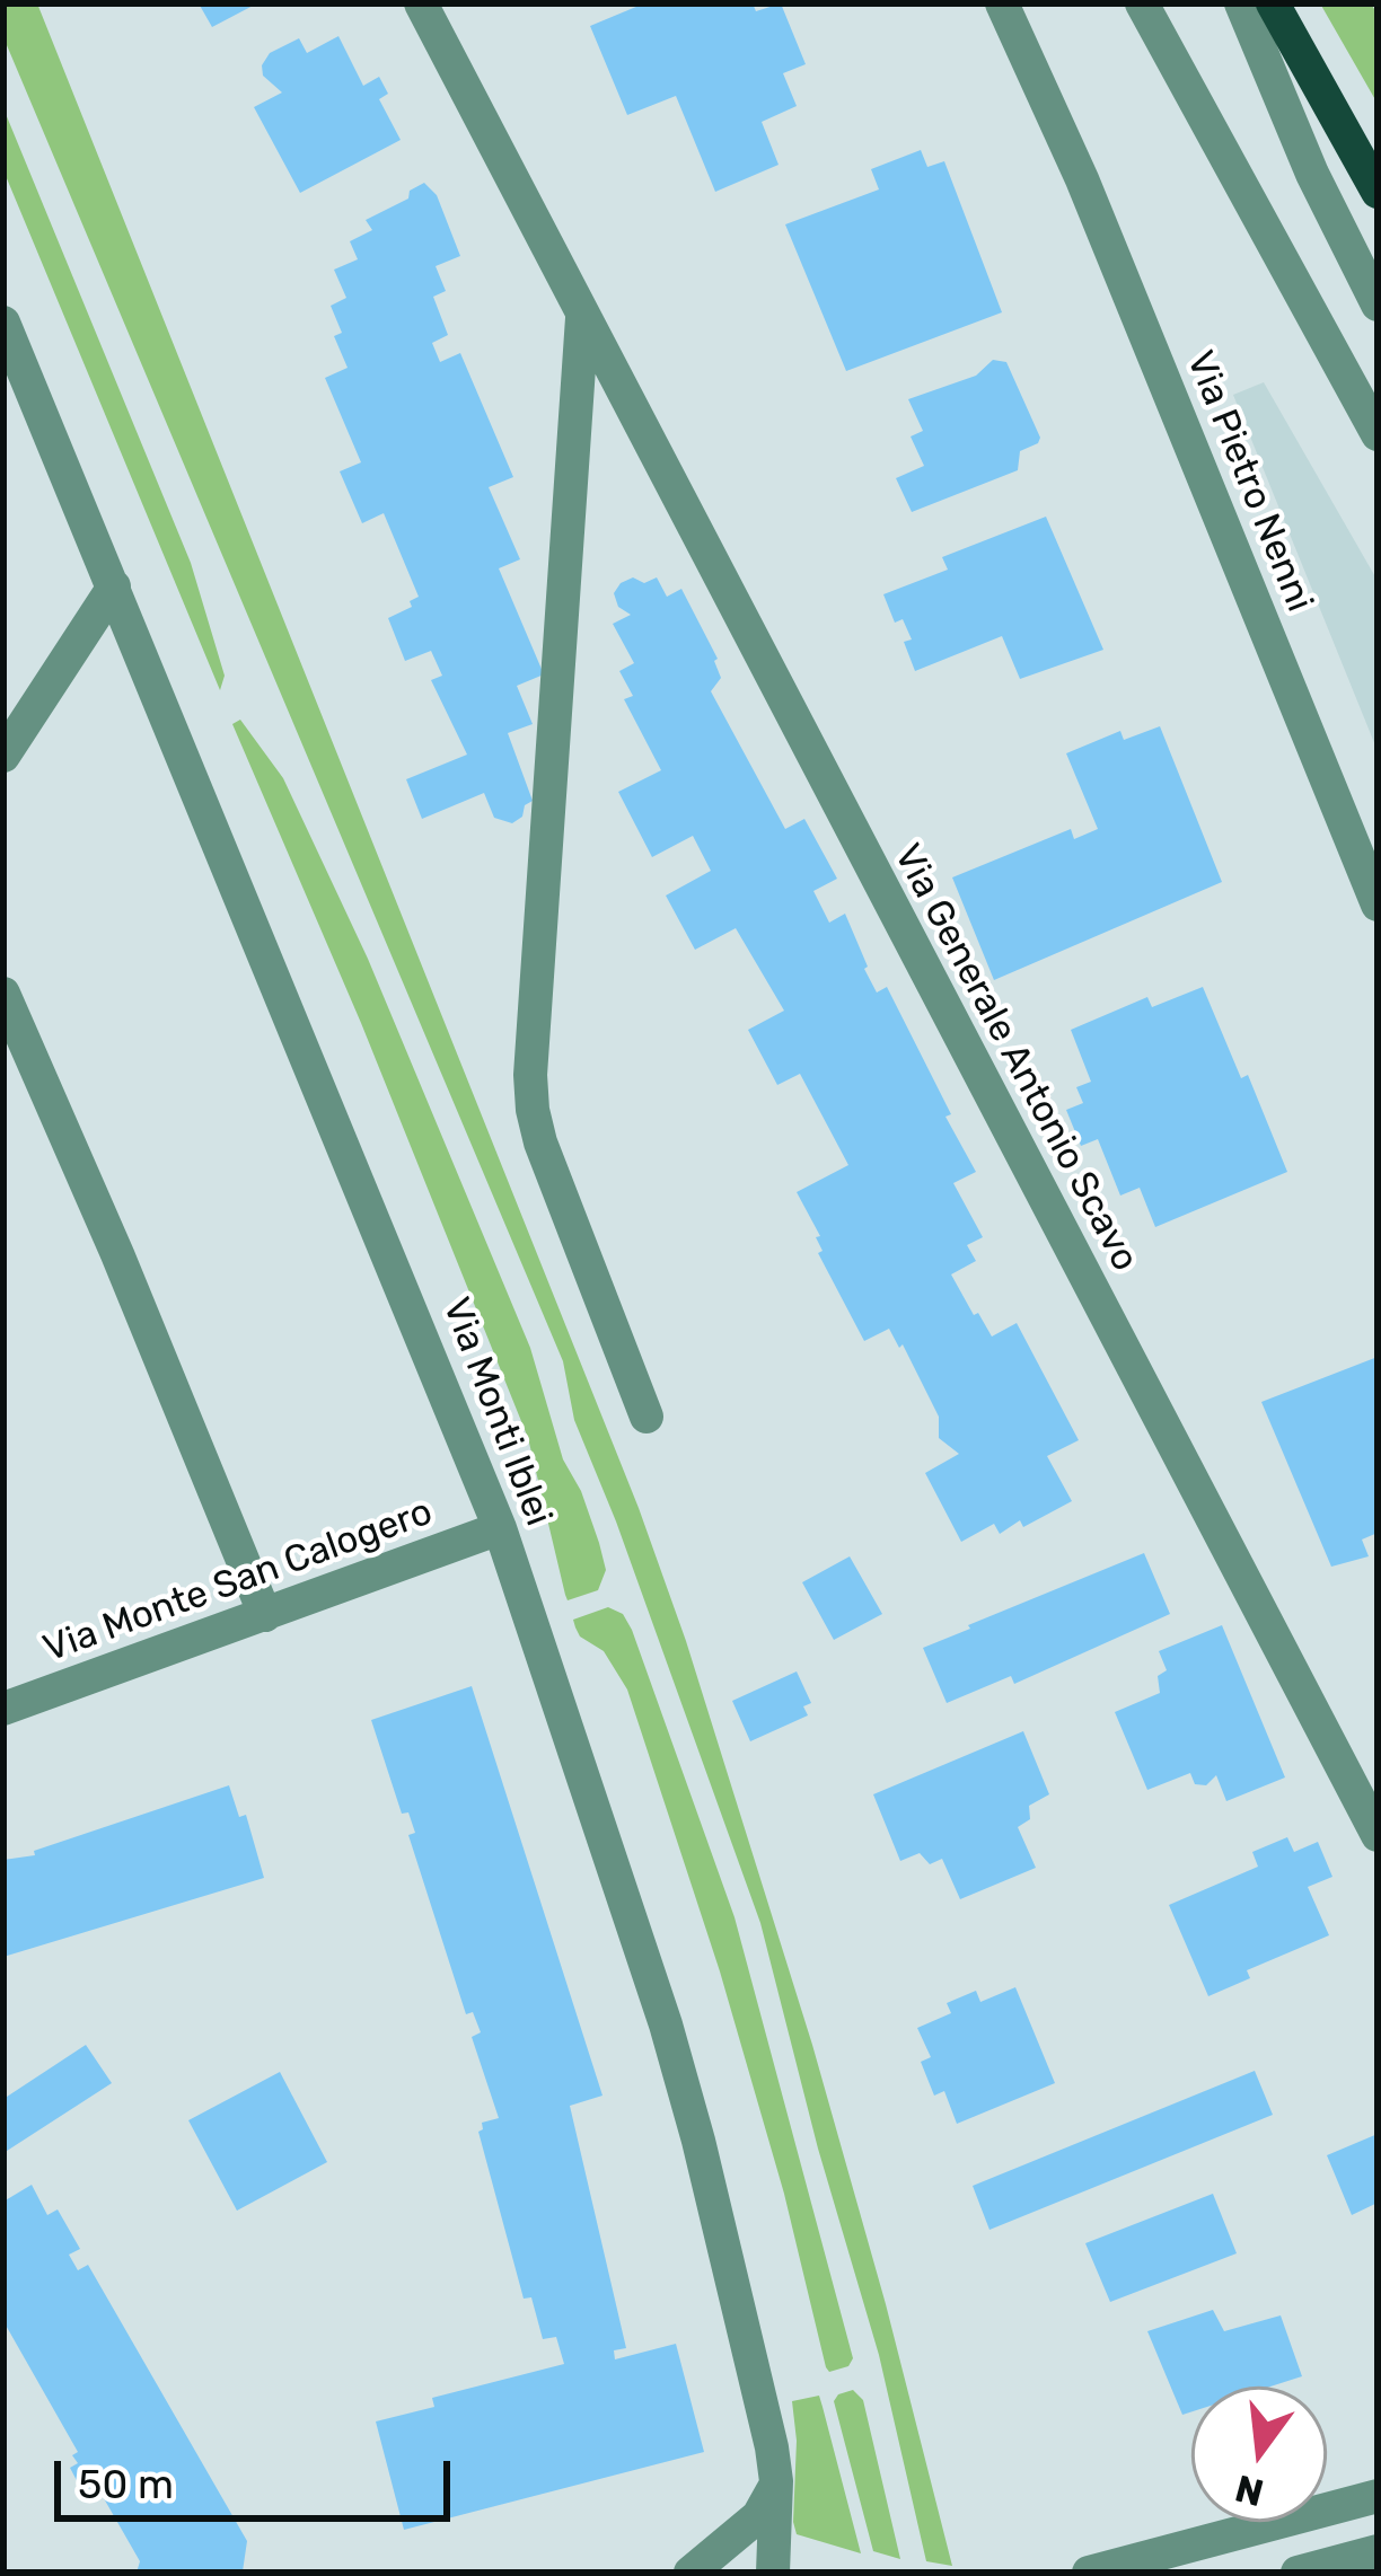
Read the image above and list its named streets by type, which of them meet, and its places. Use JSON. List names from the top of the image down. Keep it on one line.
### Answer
{"streets":{"street":["Via Pietro Nenni","Via Generale Antonio Scavo","Via Monti Iblei","Via Monte San Calogero"]},"crossings":[["Via Monti Iblei","Via Monte San Calogero"]],"scale_bar":"50 m","north":"bottom"}
